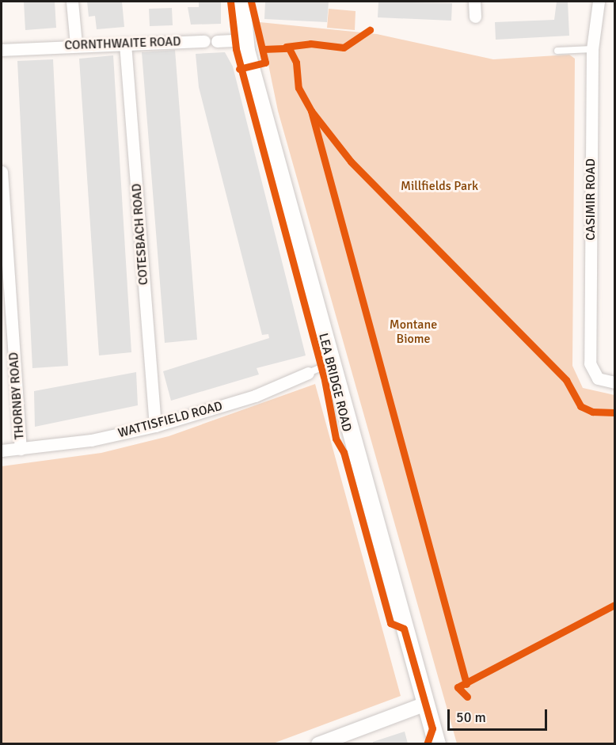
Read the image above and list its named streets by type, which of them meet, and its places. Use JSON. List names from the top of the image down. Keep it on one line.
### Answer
{"streets":{"main road":["LEA BRIDGE ROAD"],"street":["CORNTHWAITE ROAD","CASIMIR ROAD","COTESBACH ROAD","THORNBY ROAD","WATTISFIELD ROAD"]},"crossings":[["CORNTHWAITE ROAD","COTESBACH ROAD"],["CORNTHWAITE ROAD","LEA BRIDGE ROAD"],["COTESBACH ROAD","WATTISFIELD ROAD"],["LEA BRIDGE ROAD","WATTISFIELD ROAD"],["THORNBY ROAD","WATTISFIELD ROAD"]],"parks":["Millfields Park","Montane Biome"],"scale_bar":"50 m"}
